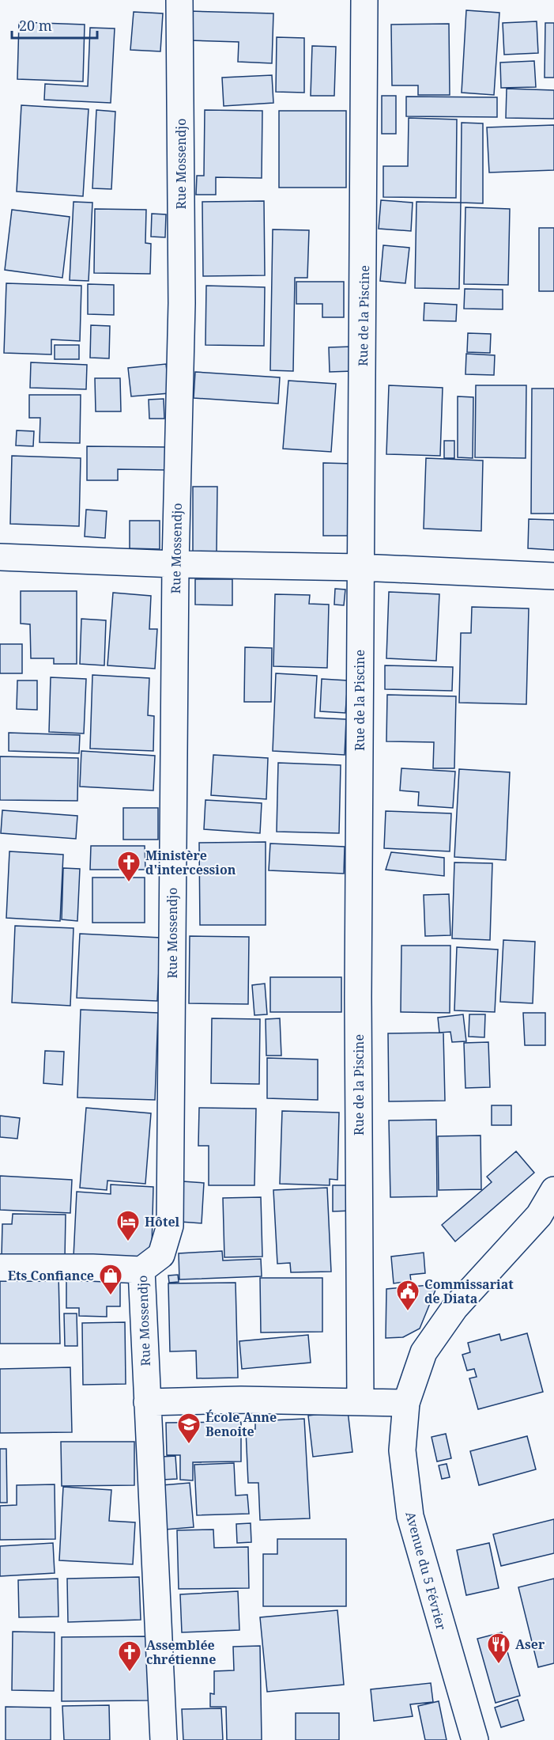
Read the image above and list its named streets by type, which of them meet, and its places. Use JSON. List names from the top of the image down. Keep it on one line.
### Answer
{"streets":{"street":["Rue Mossendjo","Rue de la Piscine","Avenue du 5 Février"]},"places":{"church":["Ministère d'intercession","Assemblée chrétienne"],"hotel":["Hôtel"],"shop":["Ets Confiance"],"public building":["Commissariat de Diata"],"school or university":["École Anne Benoite"],"restaurant":["Aser"]},"scale_bar":"20 m"}
